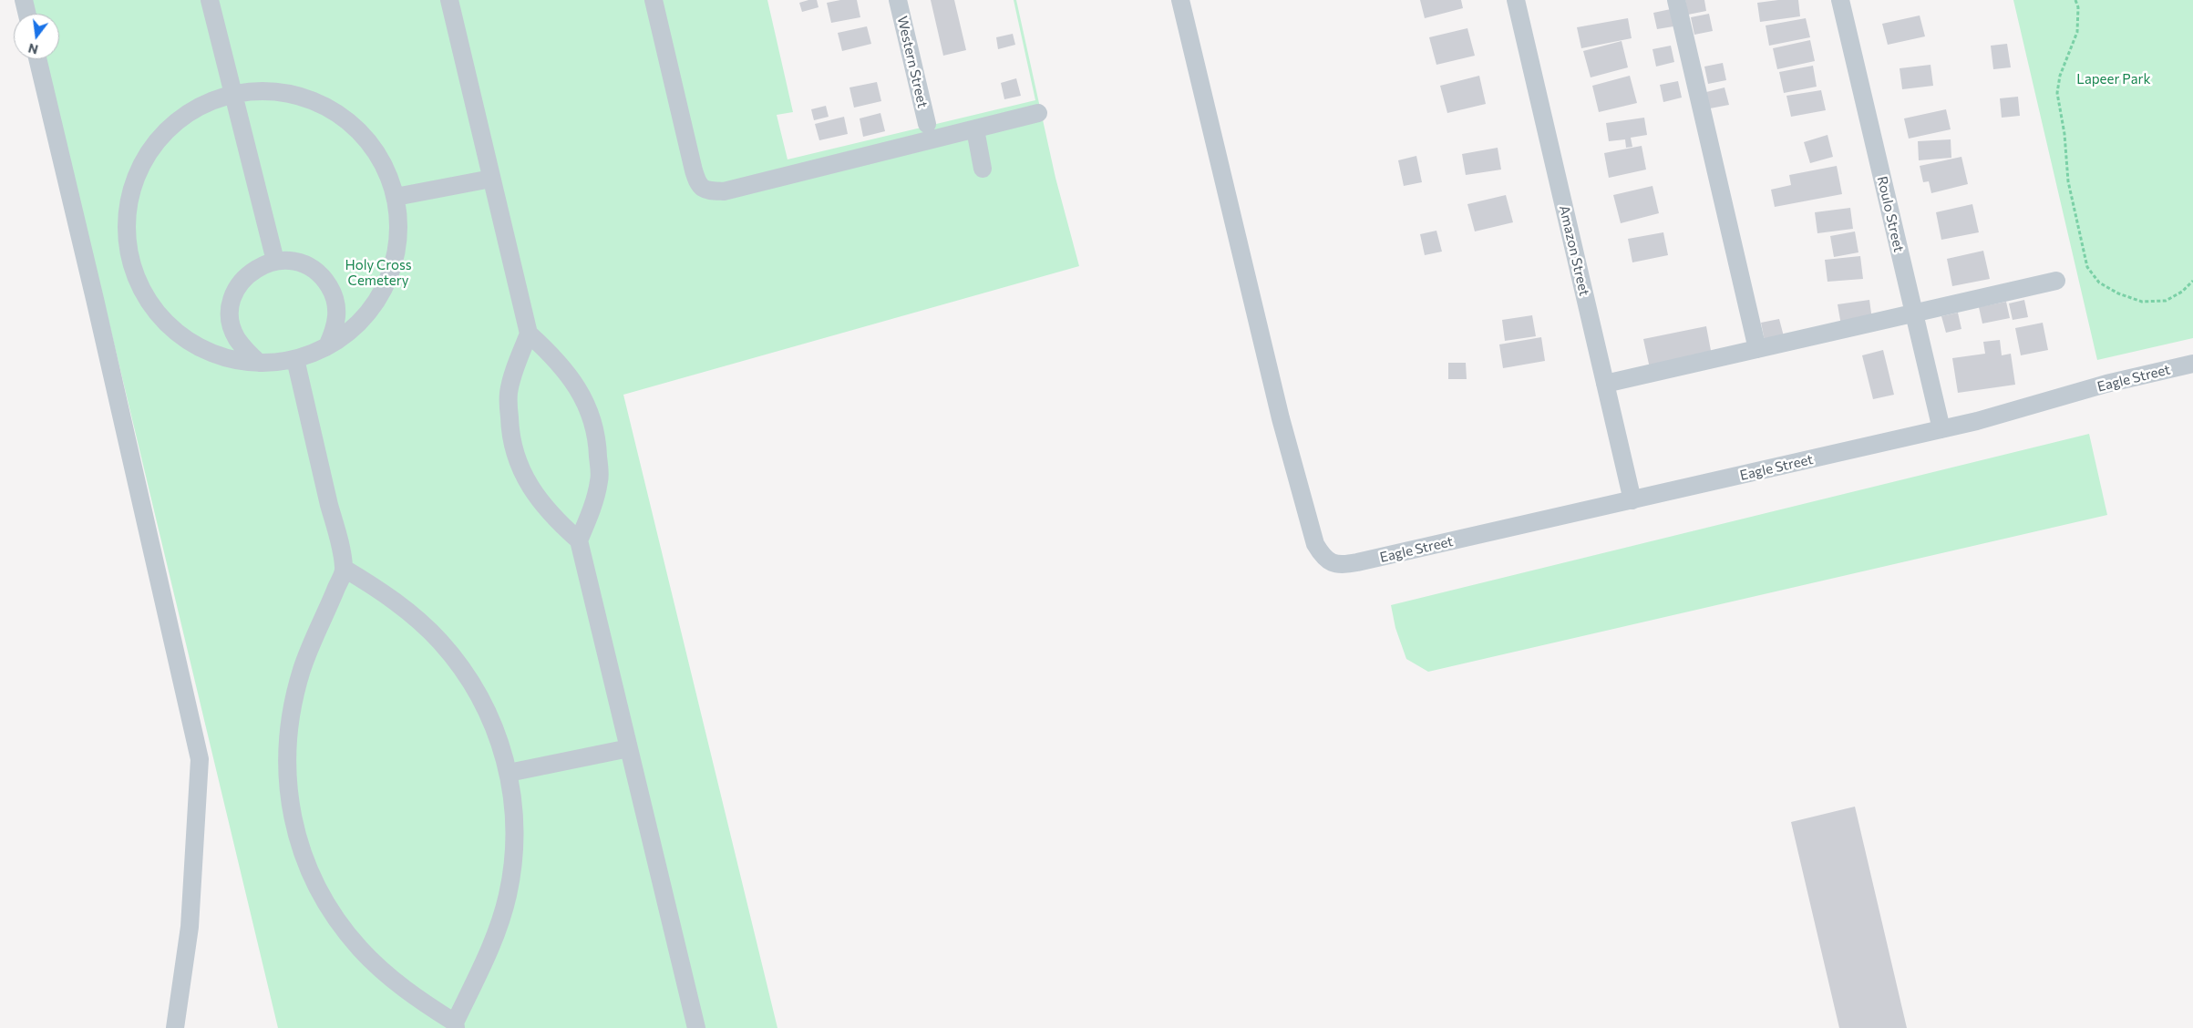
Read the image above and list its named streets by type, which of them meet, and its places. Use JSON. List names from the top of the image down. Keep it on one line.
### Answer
{"streets":{"street":["Western Street","Roulo Street","Amazon Street","Eagle Street"]},"crossings":[["Roulo Street","Eagle Street"],["Amazon Street","Eagle Street"]],"parks":["Lapeer Park","Holy Cross Cemetery"],"north":"bottom"}
